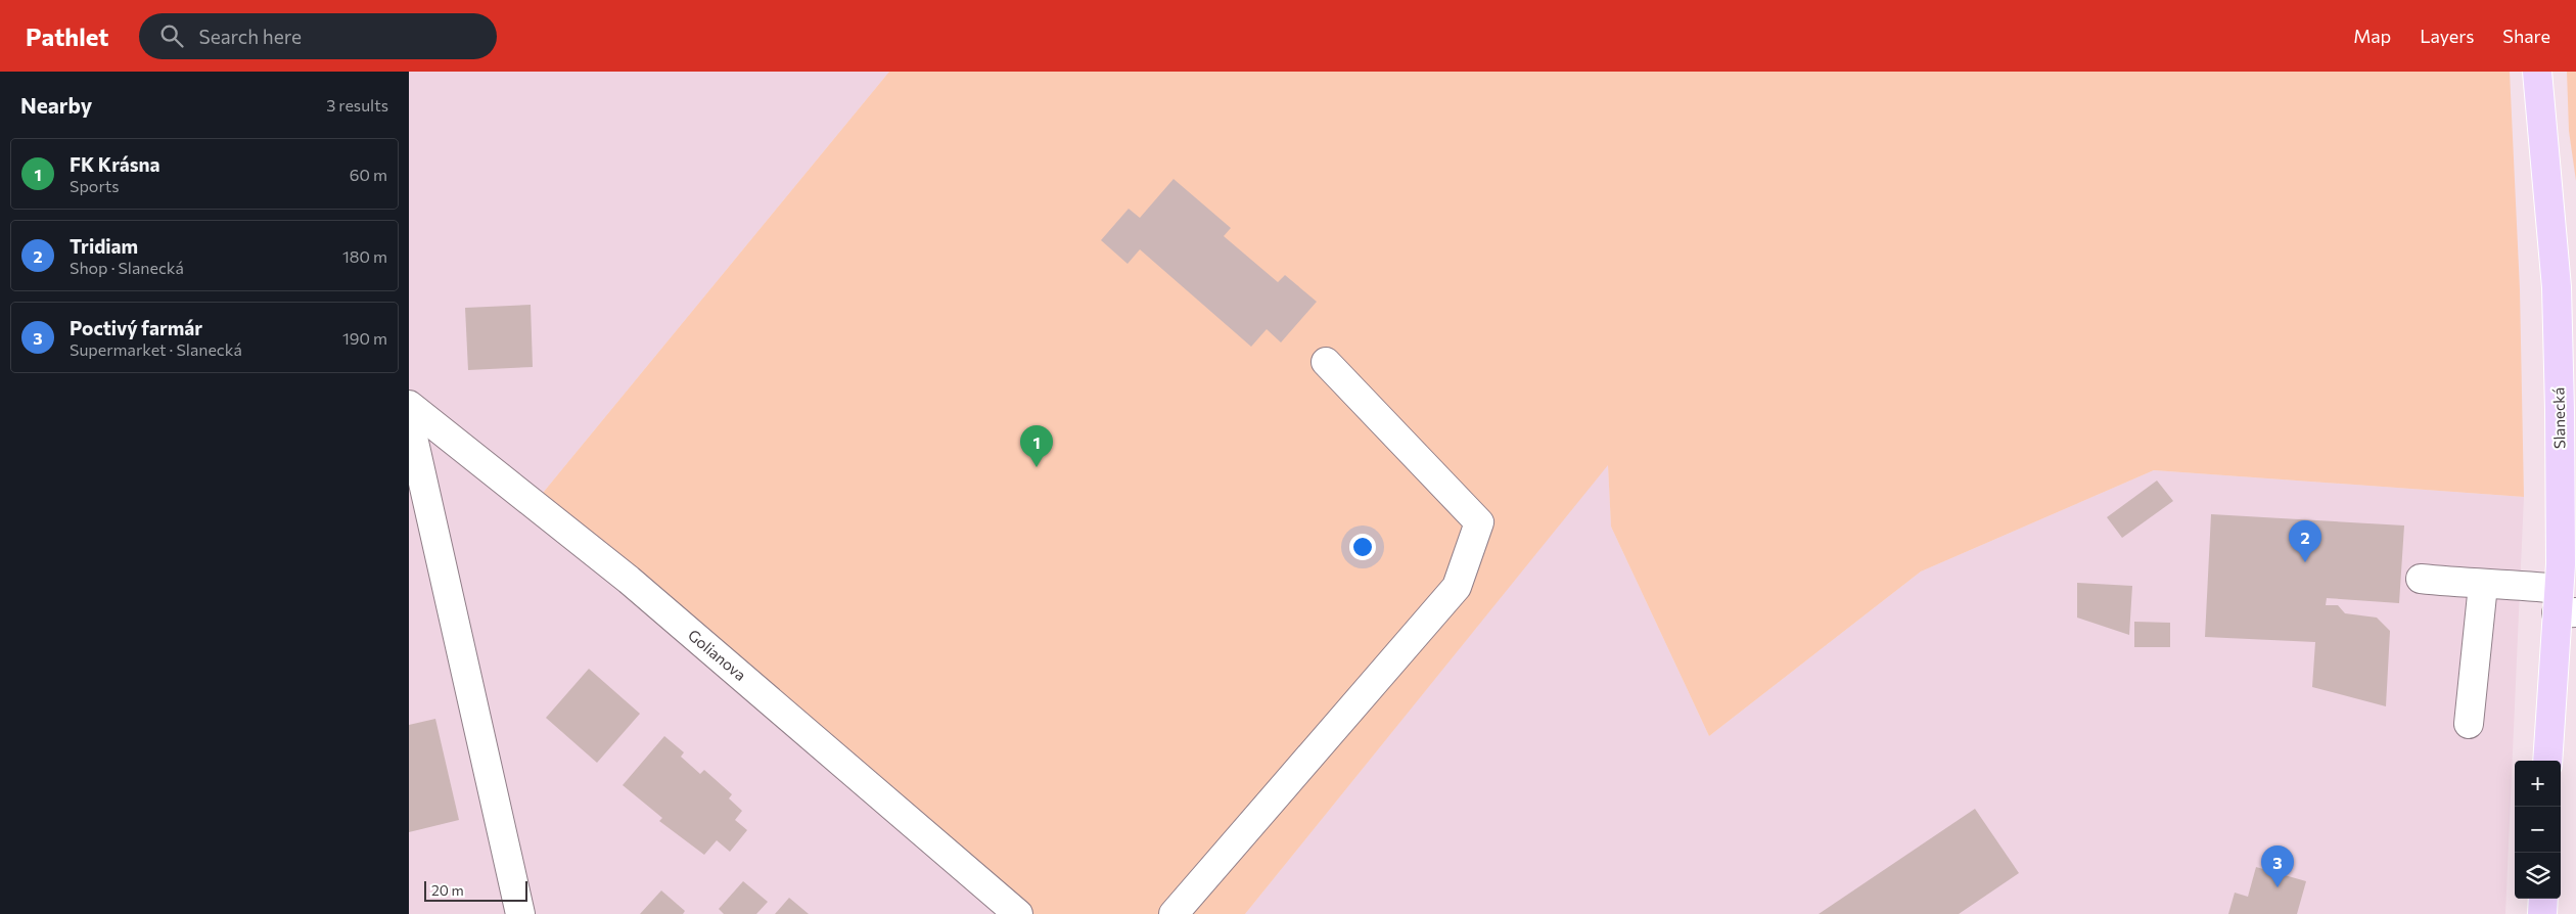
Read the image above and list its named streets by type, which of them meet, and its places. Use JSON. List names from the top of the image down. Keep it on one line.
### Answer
{"streets":{"main road":["Slanecká"],"street":["Golianova"]},"scale_bar":"20 m","page":{"header":"Pathlet","search":"Search here","nav":["Map","Layers","Share"],"heading":["Nearby","3 results"],"list":[{"mark":"1","name":"FK Krásna","note":"Sports","value":"60 m"},{"mark":"2","name":"Tridiam","note":"Shop · Slanecká","value":"180 m"},{"mark":"3","name":"Poctivý farmár","note":"Supermarket · Slanecká","value":"190 m"}],"pins":["1","2","3"],"map_buttons":["+","−"],"scale":"20 m"}}
